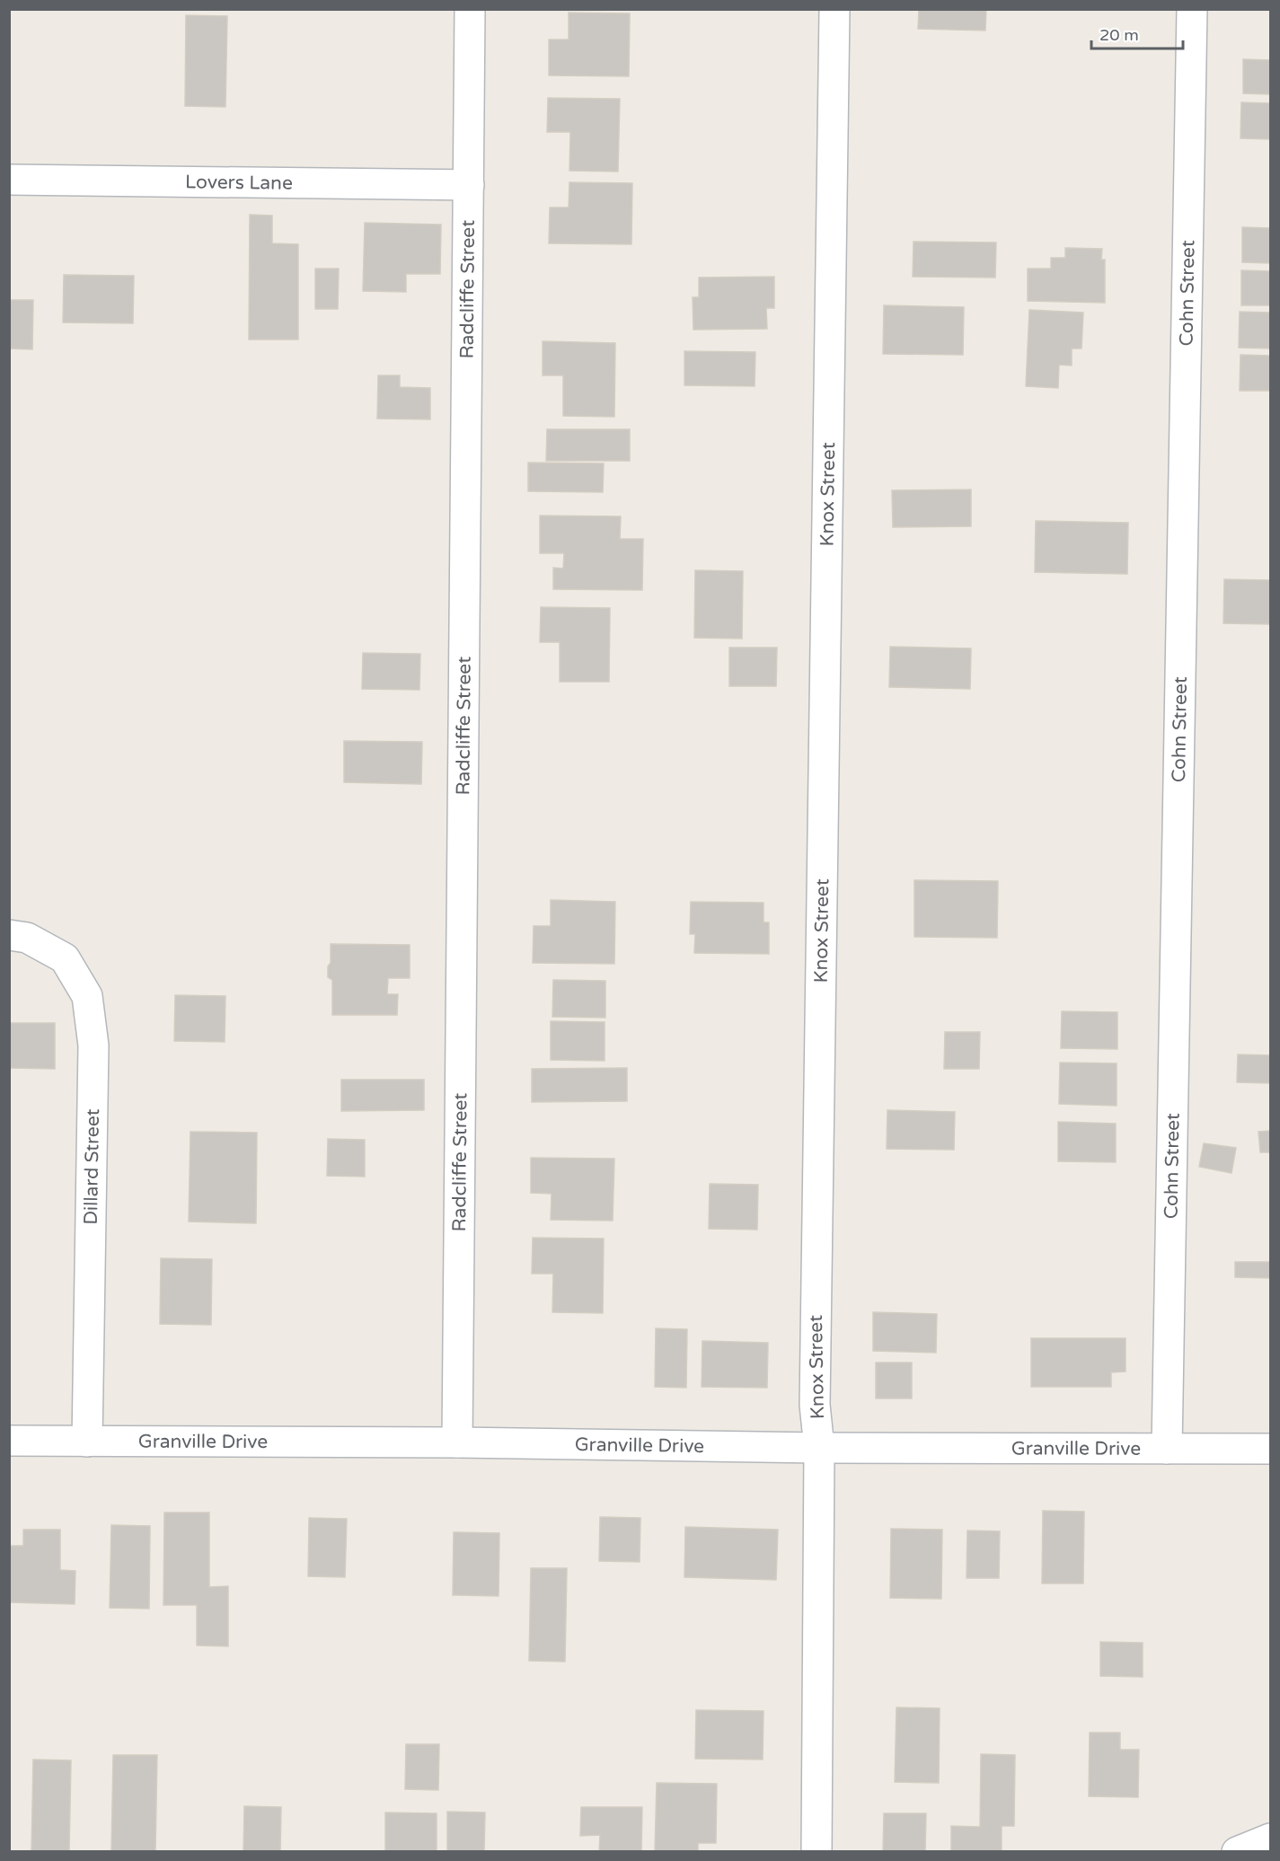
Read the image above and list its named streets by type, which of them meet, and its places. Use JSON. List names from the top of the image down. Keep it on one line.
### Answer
{"streets":{"street":["Lovers Lane","Radcliffe Street","Cohn Street","Knox Street","Dillard Street","Granville Drive"]},"crossings":[["Lovers Lane","Radcliffe Street"],["Radcliffe Street","Granville Drive"],["Cohn Street","Granville Drive"],["Knox Street","Granville Drive"],["Dillard Street","Granville Drive"]],"scale_bar":"20 m"}
